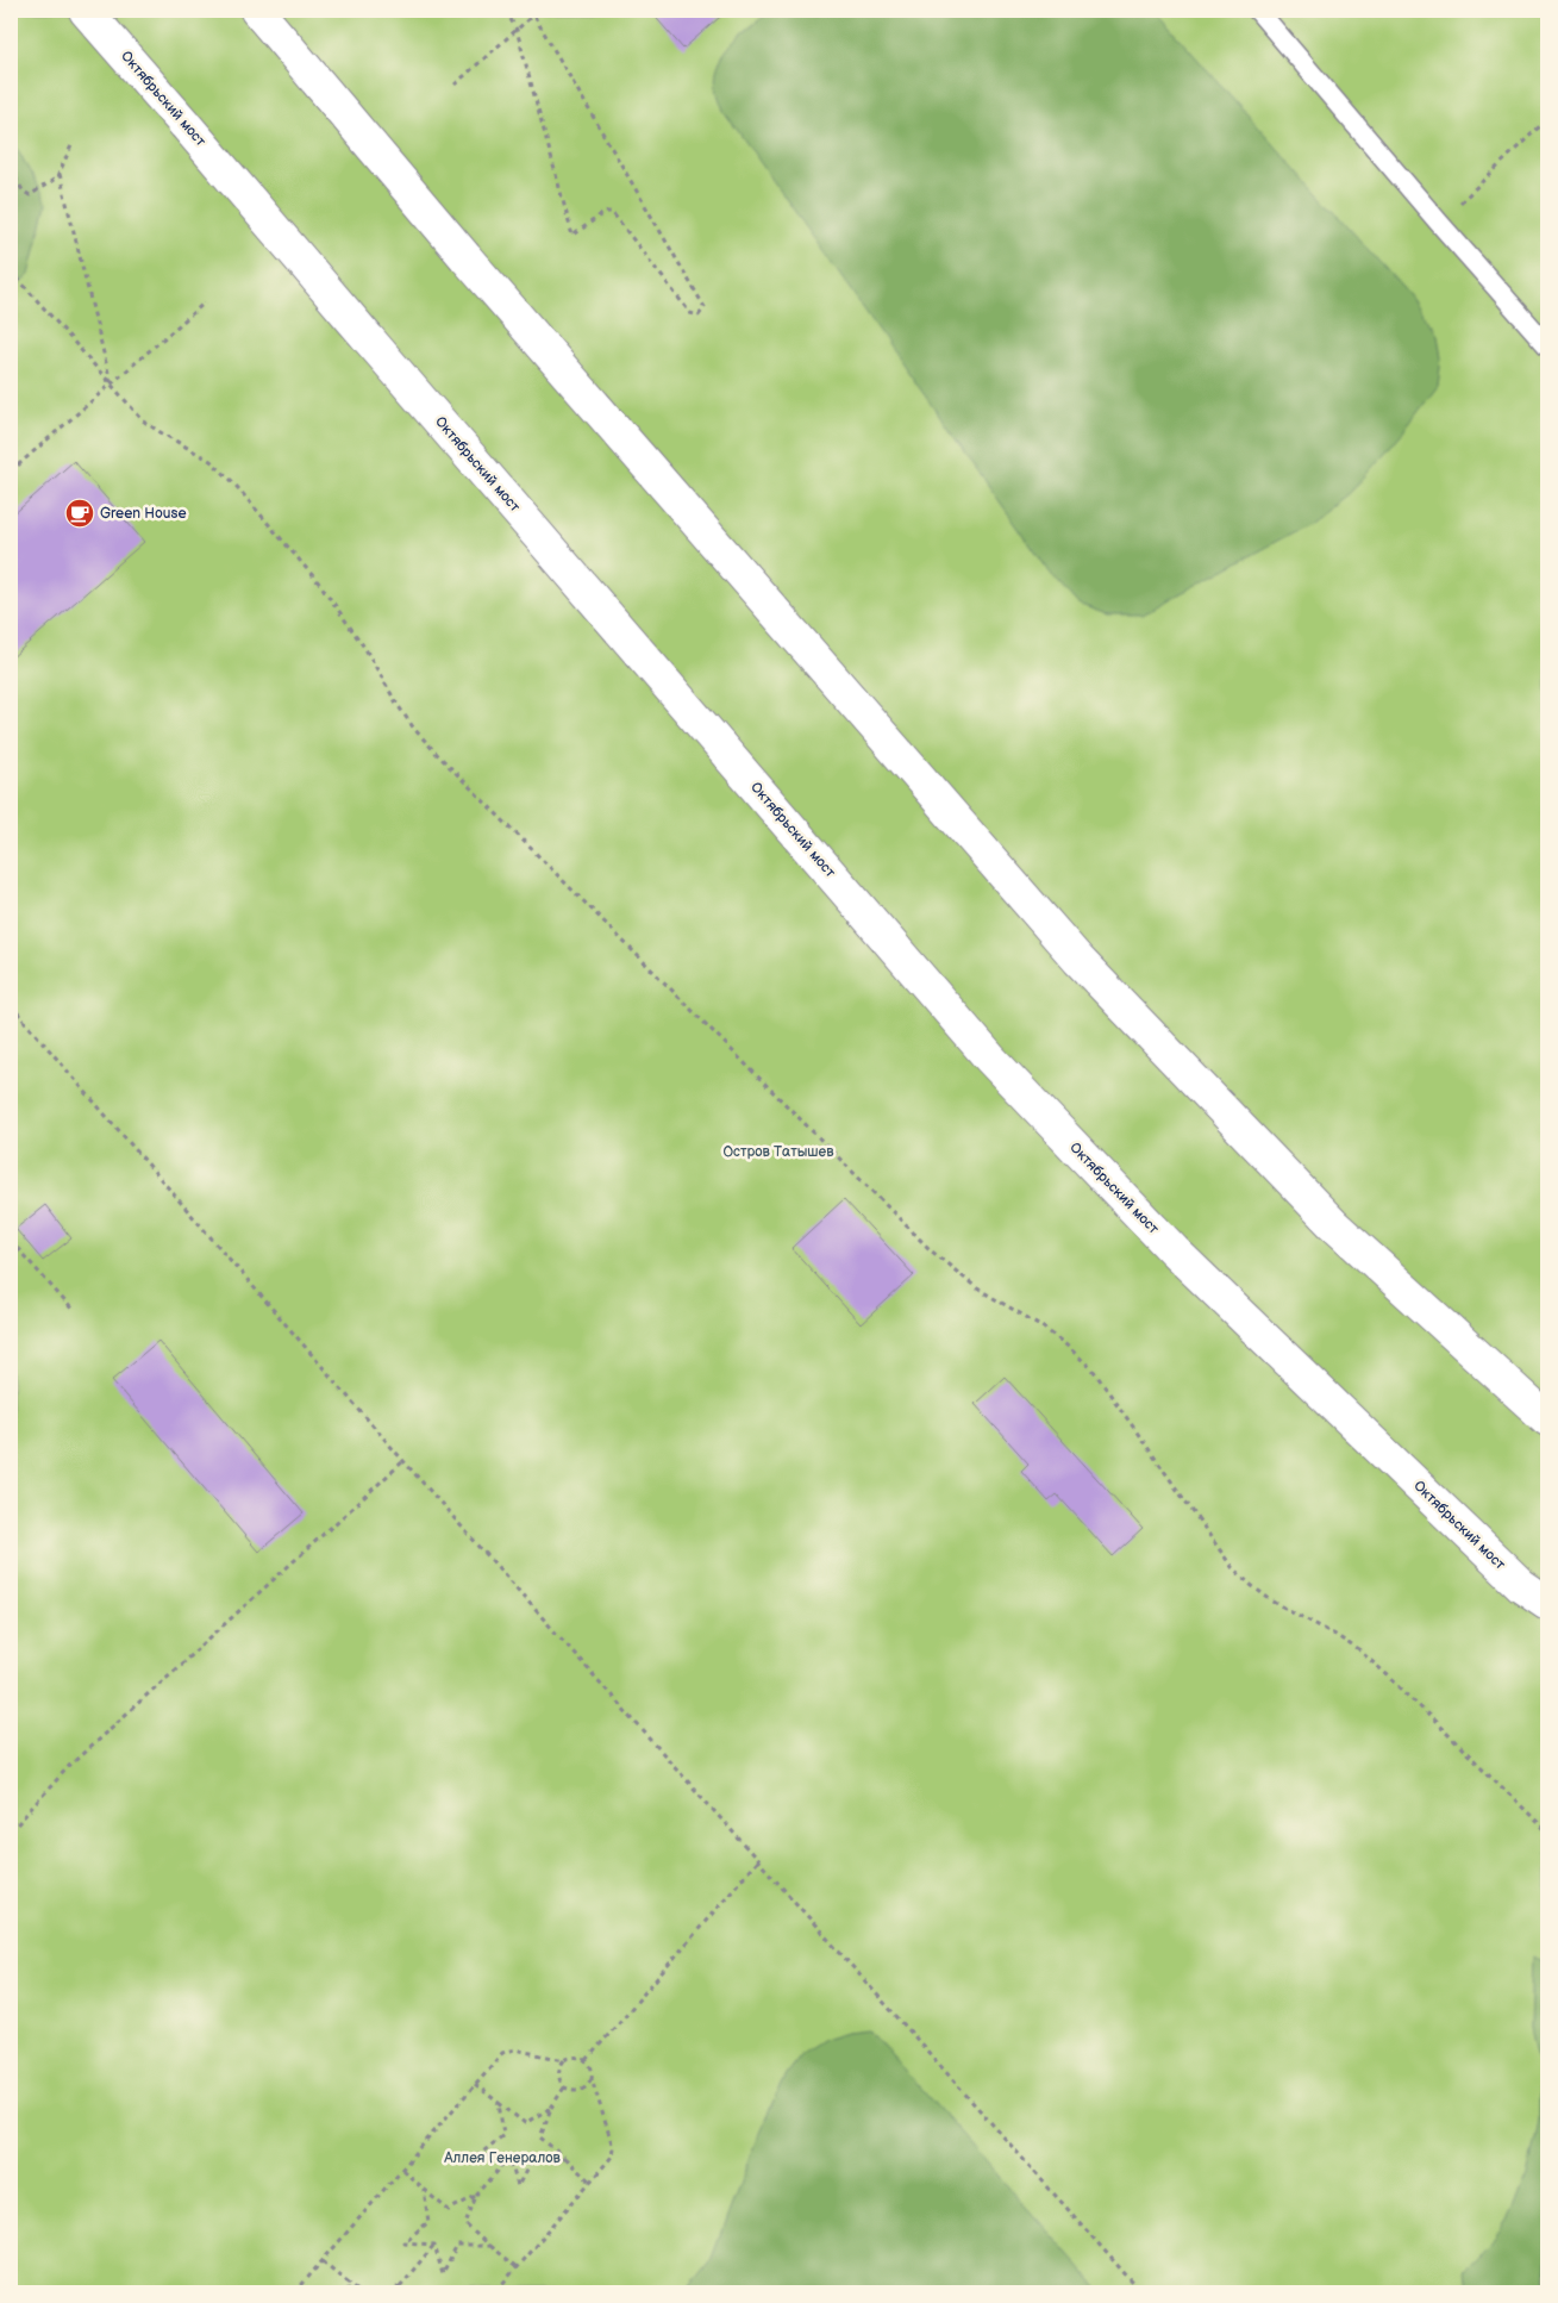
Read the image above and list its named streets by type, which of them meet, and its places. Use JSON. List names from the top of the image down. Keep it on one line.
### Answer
{"streets":{"main road":["Октябрьский мост"]},"parks":["Остров Татышев","Аллея Генералов"],"places":{"cafe":["Green House"]}}
